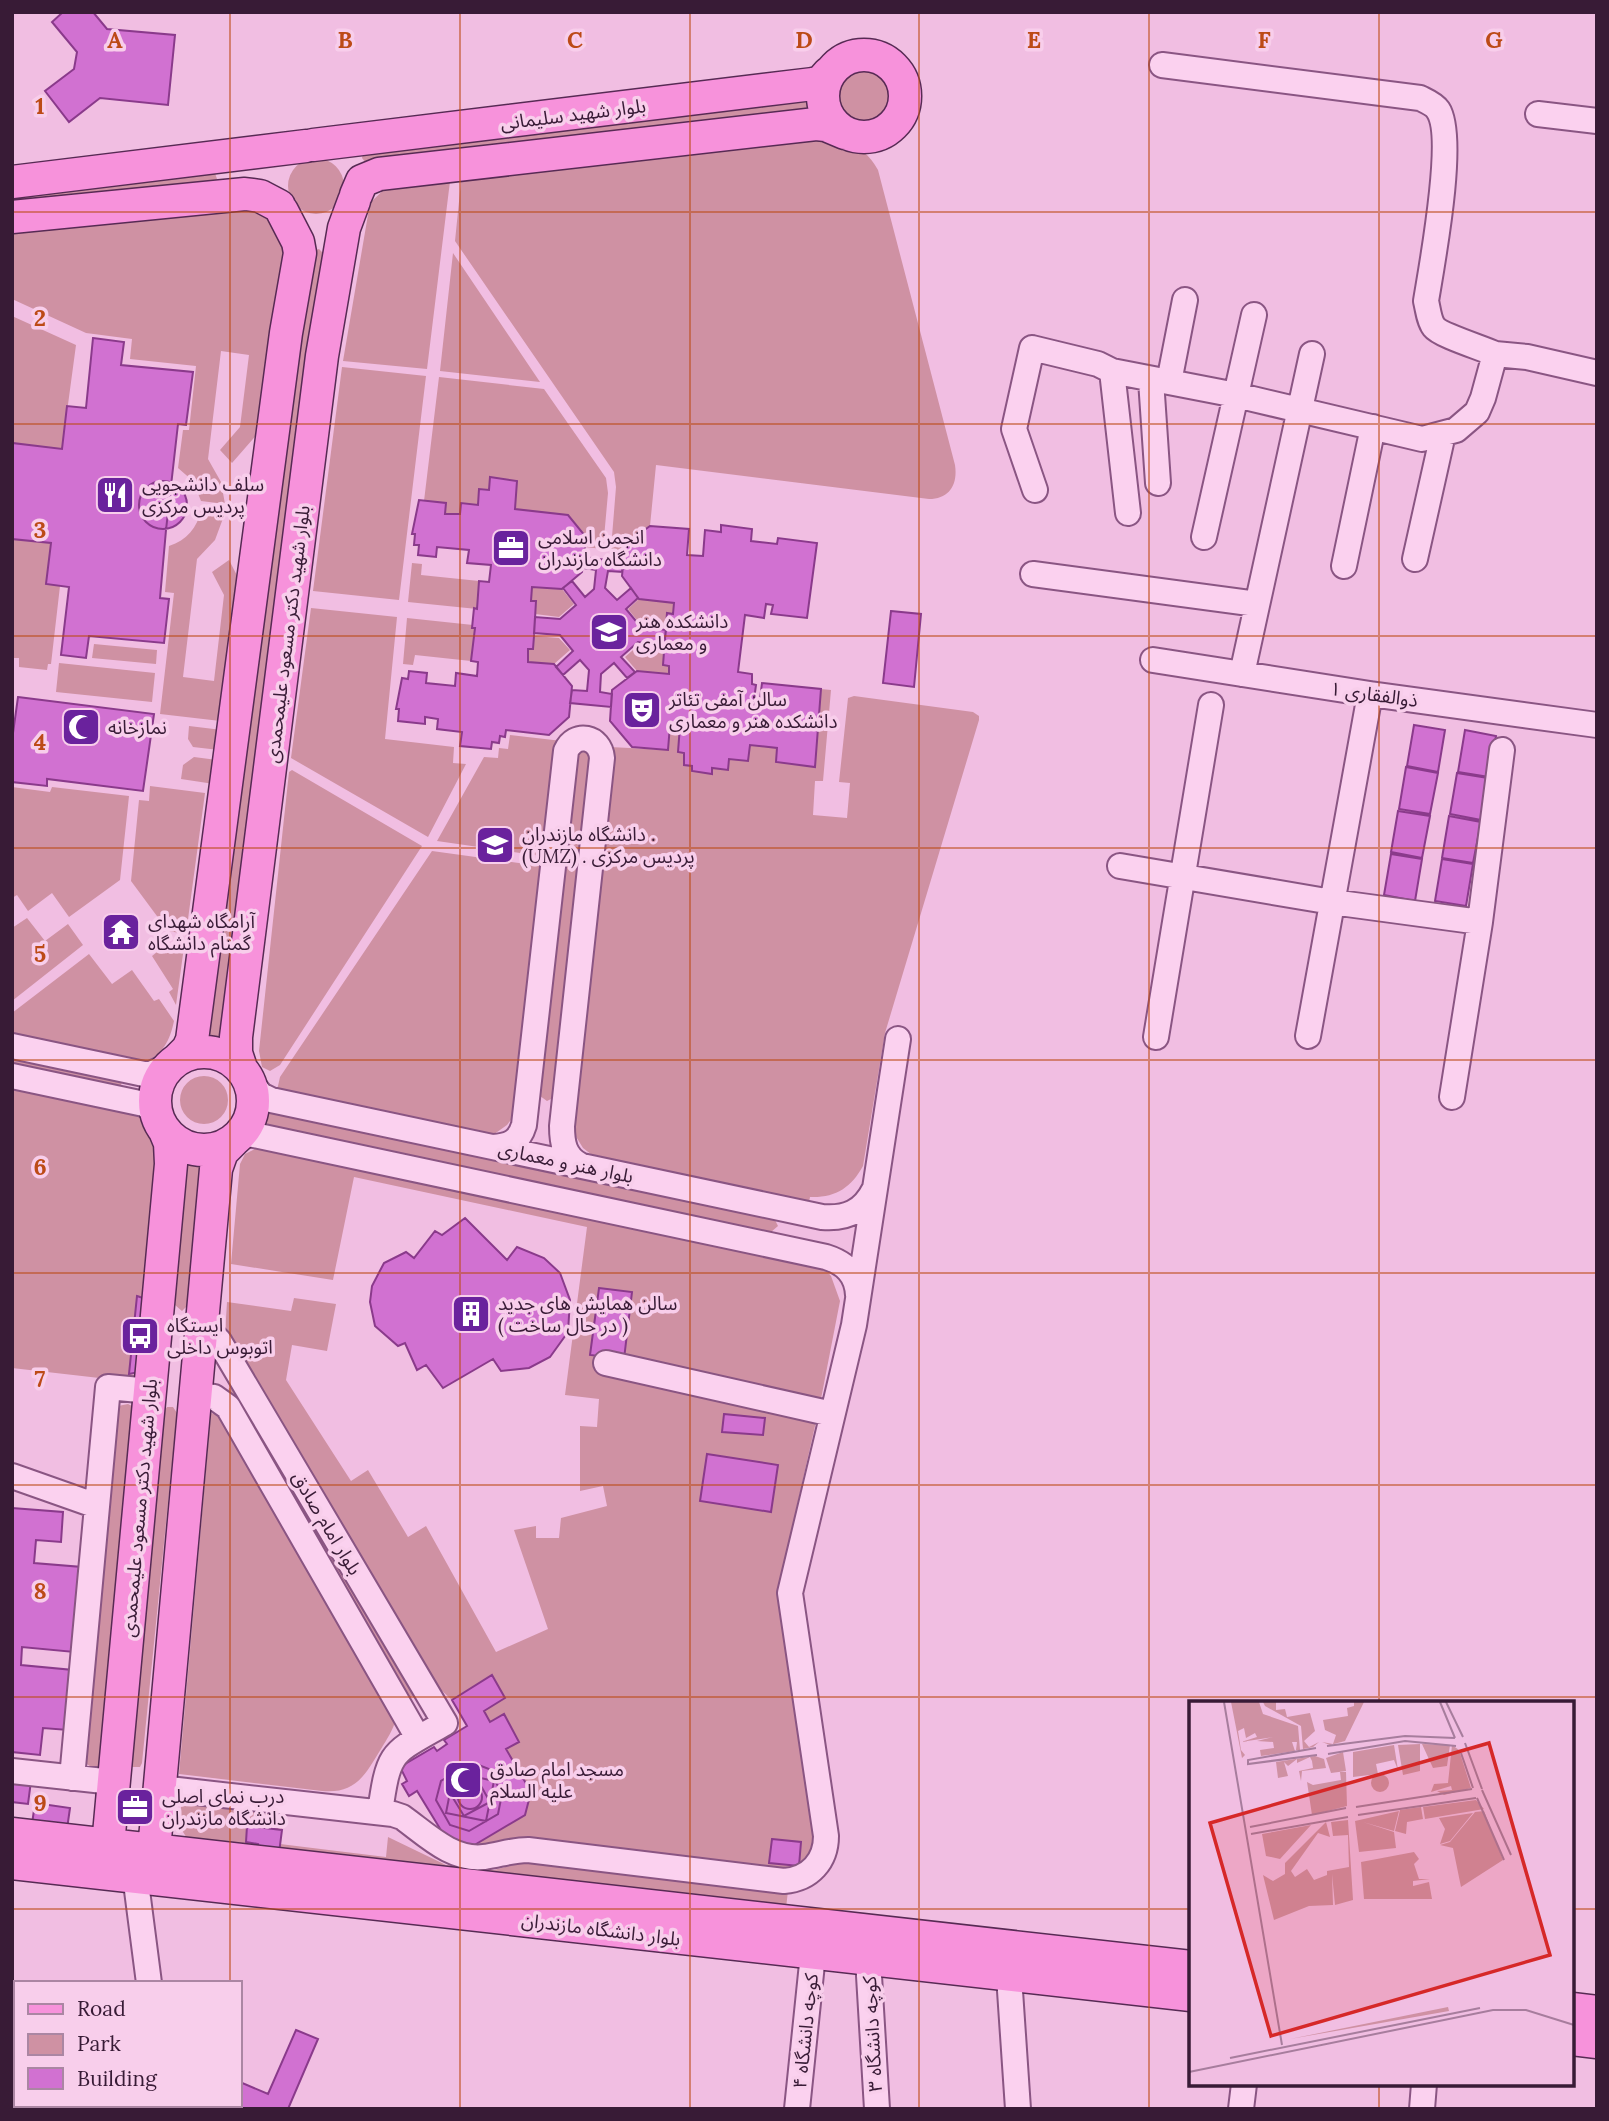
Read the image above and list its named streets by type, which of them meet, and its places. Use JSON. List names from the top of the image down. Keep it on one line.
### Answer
{"streets":{"main road":["بلوار شهید سلیمانی","بلوار شهید دکتر مسعود علیمحمدی","بلوار دانشگاه مازندران"],"street":["ذوالفقاری ۱","بلوار هنر و معماری","بلوار امام صادق","کوچه دانشگاه ۴","کوچه دانشگاه ۳"]},"crossings":[["بلوار شهید سلیمانی","بلوار شهید دکتر مسعود علیمحمدی"],["بلوار شهید دکتر مسعود علیمحمدی","بلوار هنر و معماری"],["بلوار شهید دکتر مسعود علیمحمدی","بلوار دانشگاه مازندران"],["بلوار دانشگاه مازندران","کوچه دانشگاه ۴"],["بلوار دانشگاه مازندران","کوچه دانشگاه ۳"]],"places":{"restaurant":["سلف دانشجویی پردیس مرکزی"],"office":["انجمن اسلامی دانشگاه مازندران","درب نمای اصلی دانشگاه مازندران"],"school or university":["دانشکده هنر و معماری","دانشگاه مازندران . (UMZ) . پردیس مرکزی"],"theatre":["سالن آمفی تئاتر دانشکده هنر و معماری"],"mosque":["نمازخانه","مسجد امام صادق علیه السلام"],"temple":["آرامگاه شهدای گمنام دانشگاه"],"building":["سالن همایش های جدید ( در حال ساخت )"],"bus stop":["ایستگاه اتوبوس داخلی"]},"legend":["Road","Park","Building"],"grid":{"columns":["A","B","C","D","E","F","G"],"rows":["1","2","3","4","5","6","7","8","9"]}}
